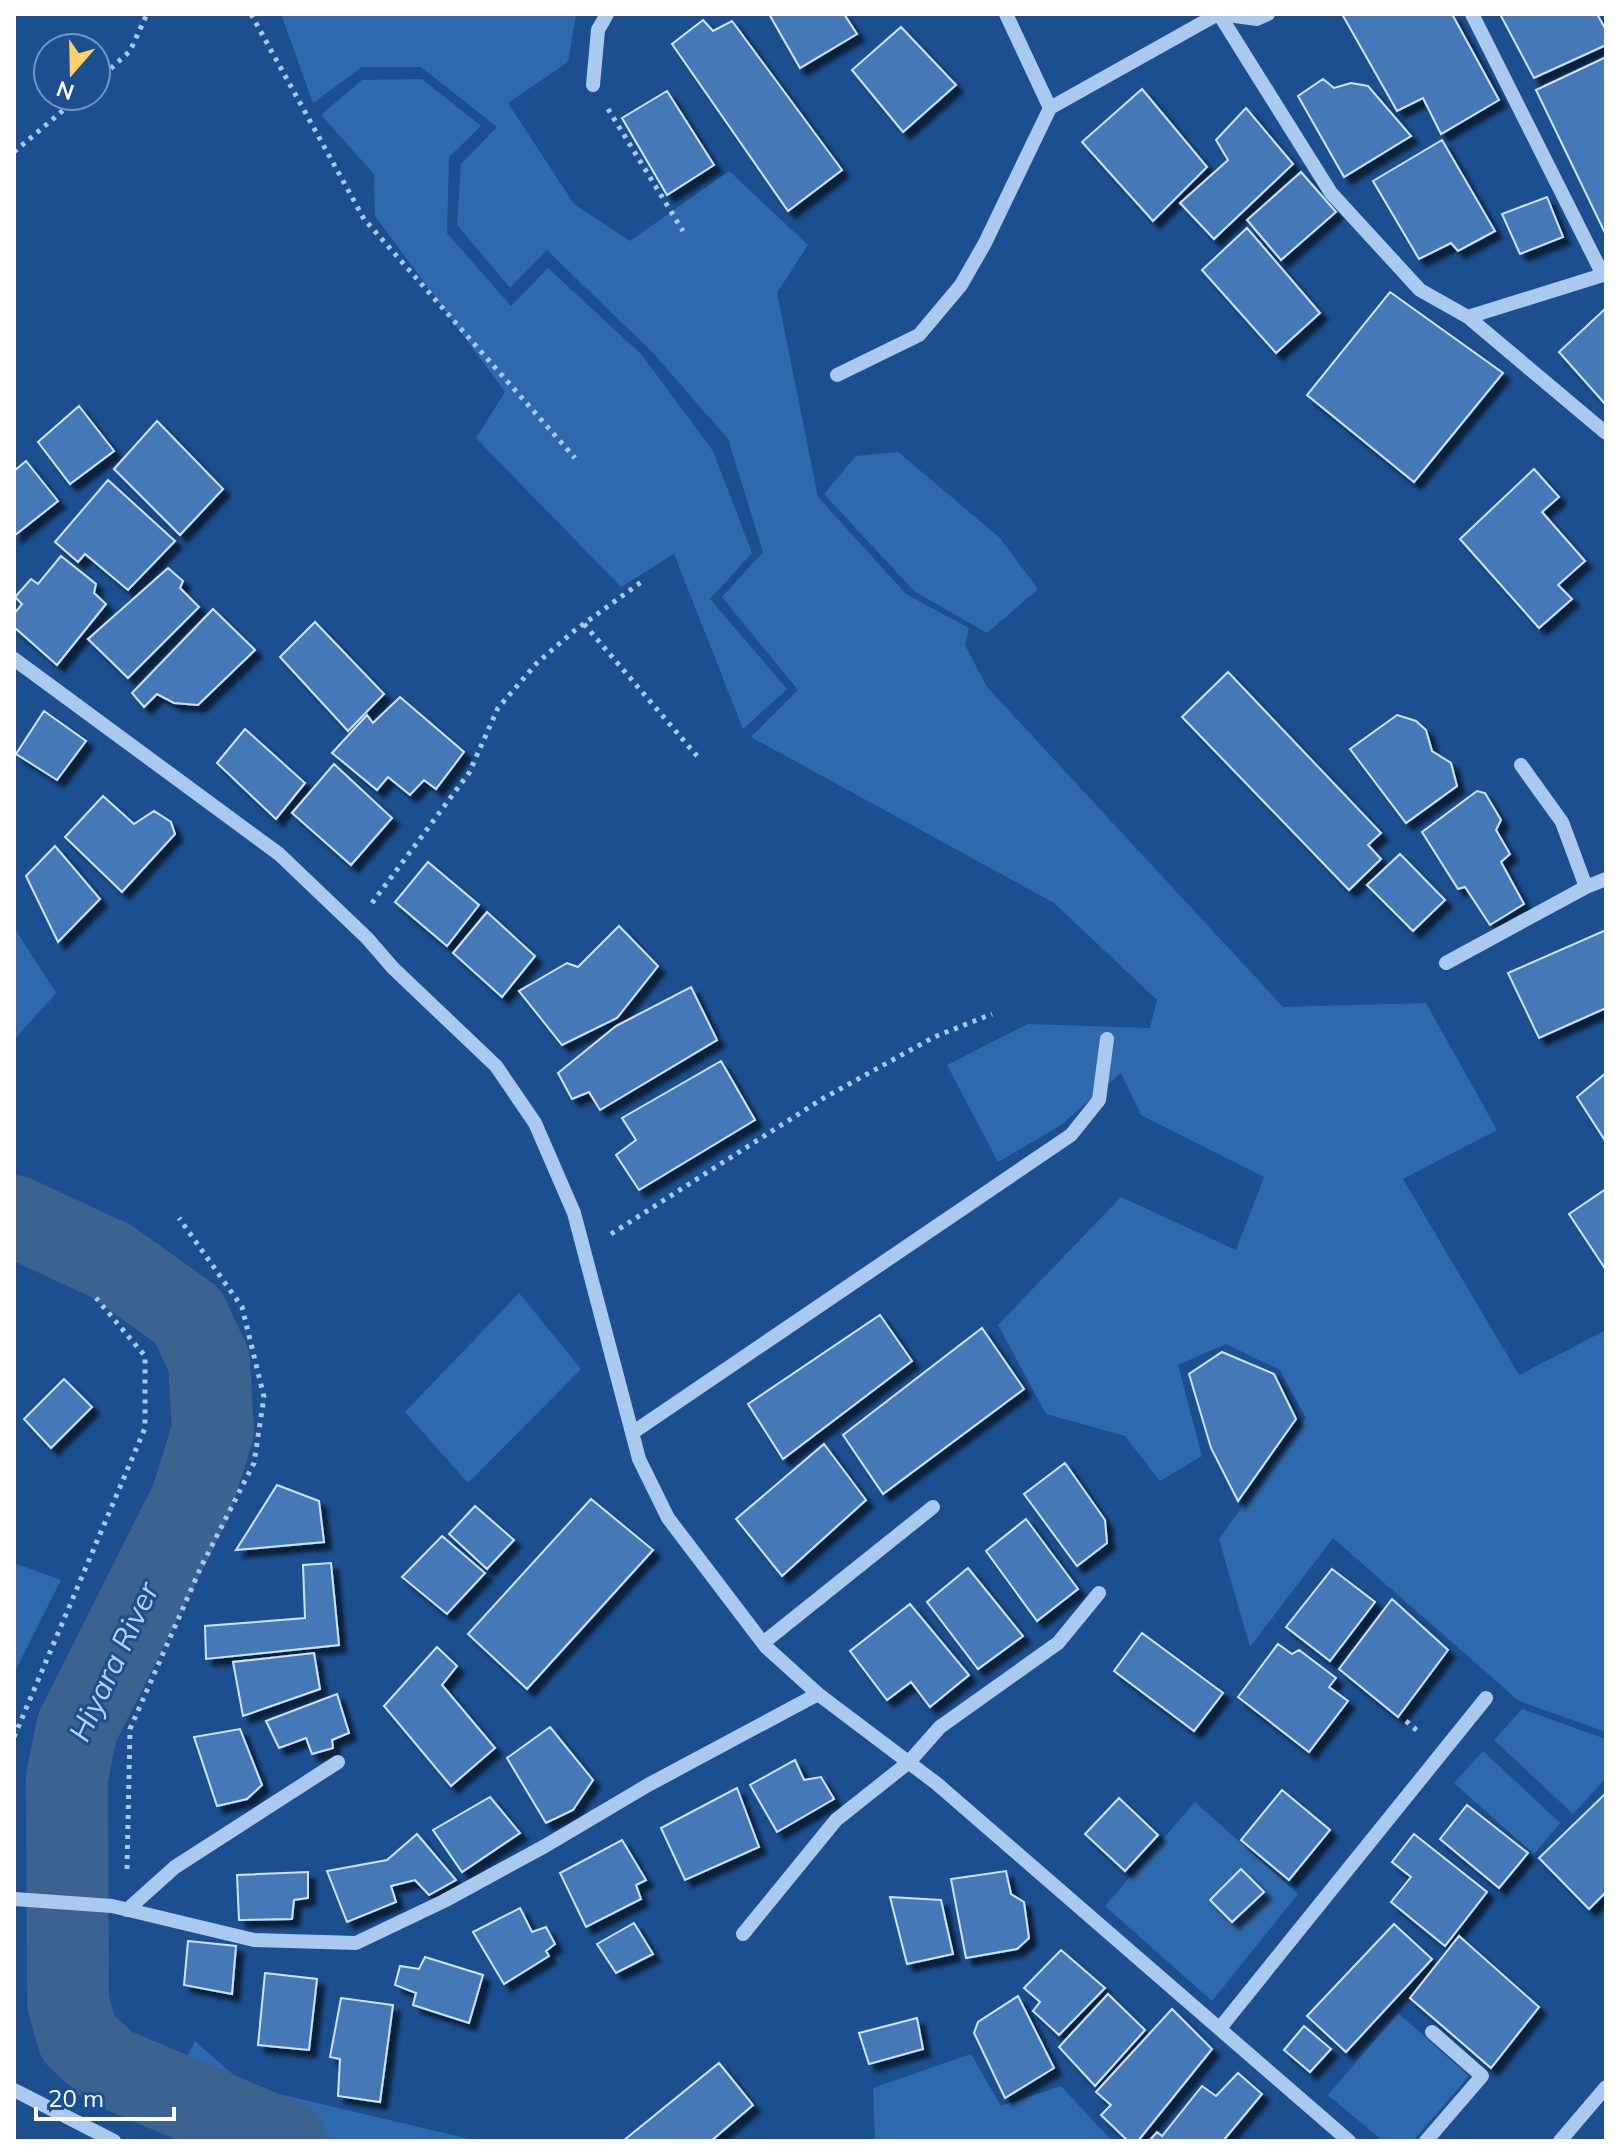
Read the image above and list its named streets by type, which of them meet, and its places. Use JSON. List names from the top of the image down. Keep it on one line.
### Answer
{"water":["Hiyara River"],"scale_bar":"20 m","north":"bottom"}
